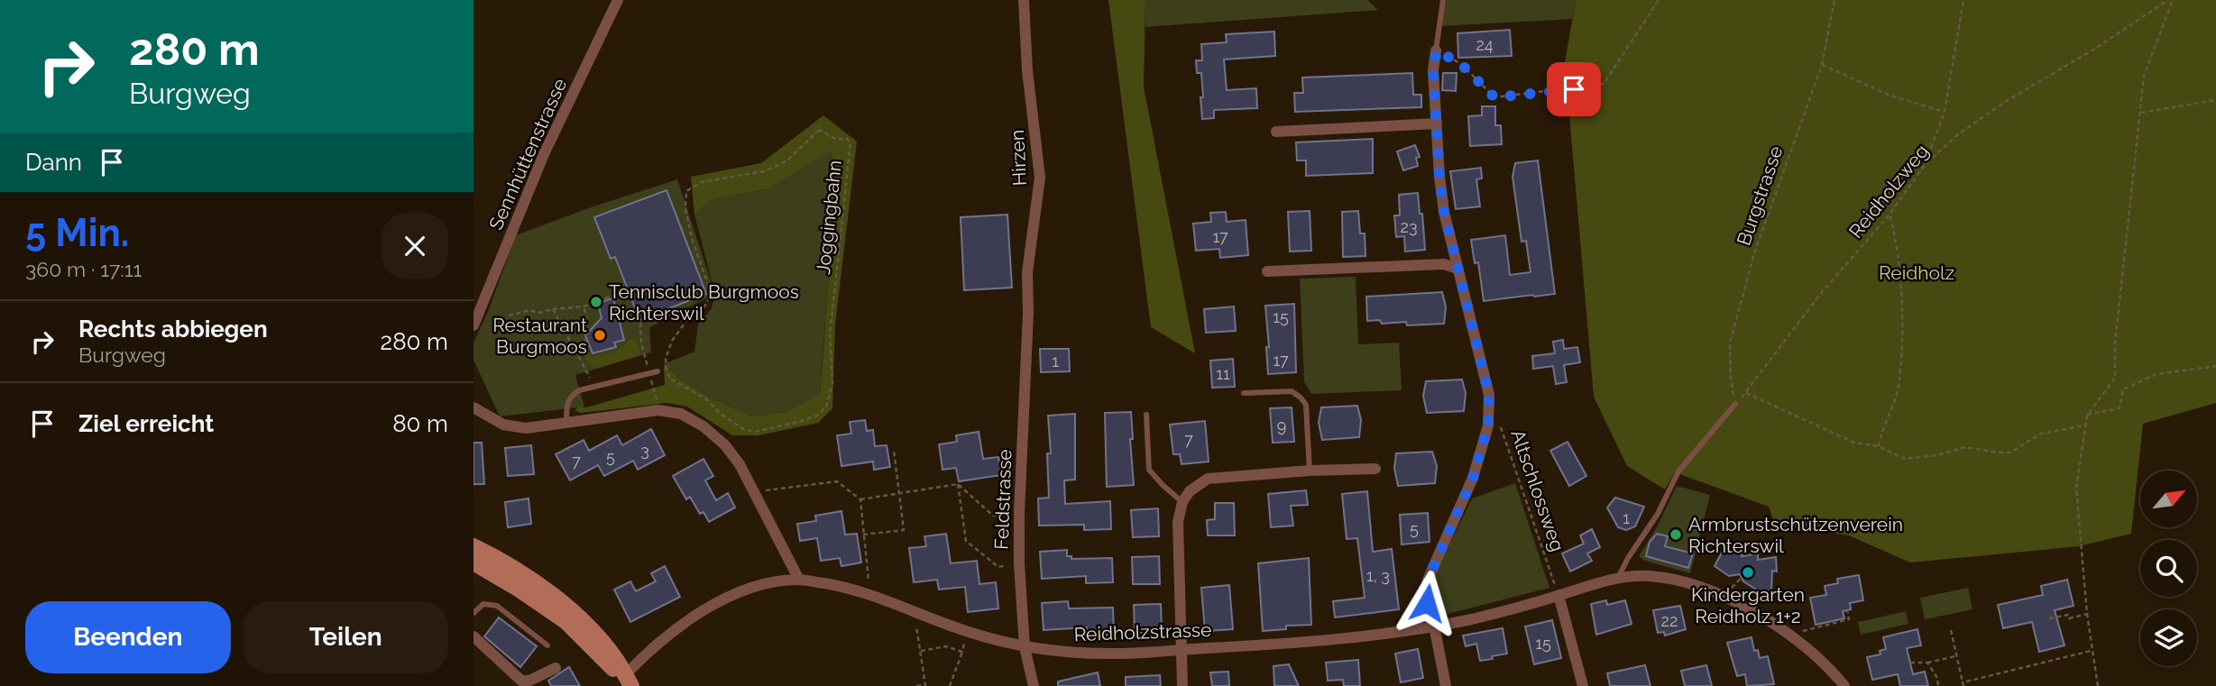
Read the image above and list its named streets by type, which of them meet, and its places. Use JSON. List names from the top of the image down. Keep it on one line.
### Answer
{"streets":{"street":["Sennhüttenstrasse","Hirzen","Feldstrasse","Reidholzstrasse"],"path":["Reidholzweg","Burgstrasse","Joggingbahn","Altschlossweg"]},"crossings":[["Hirzen","Feldstrasse"],["Reidholzweg","Burgstrasse"],["Altschlossweg","Reidholzstrasse"],["Feldstrasse","Reidholzstrasse"]],"parks":["Reidholz"],"places":["Tennisclub Burgmoos Richterswil","Restaurant Burgmoos","Armbrustschützenverein Richterswil","Kindergarten Reidholz 1+2"],"house_numbers":["24","23","17","15","17","1","11","9","7","3","5","7","1","5","1, 3","22","15"],"north":"top right","page":{"turn":["280 m","Burgweg"],"then":"Dann","heading":["5 Min.","360 m · 17:11"],"list":[{"name":"Rechts abbiegen","note":"Burgweg","value":"280 m"},{"name":"Ziel erreicht","value":"80 m"}],"buttons":["Beenden","Teilen"]}}
